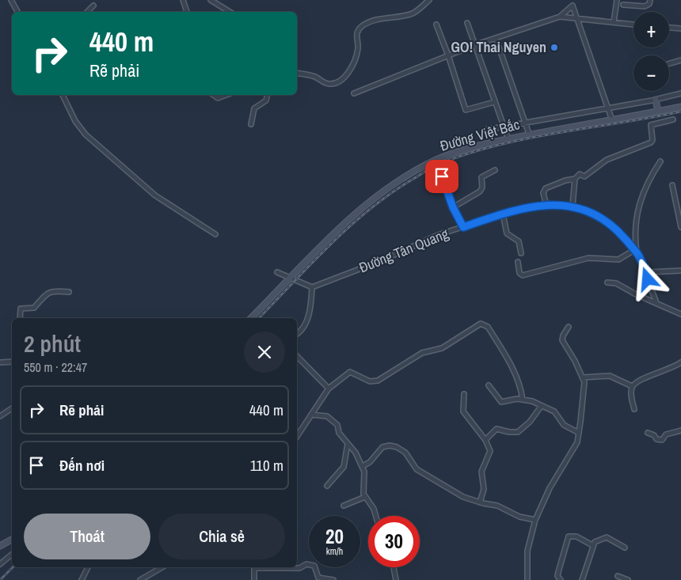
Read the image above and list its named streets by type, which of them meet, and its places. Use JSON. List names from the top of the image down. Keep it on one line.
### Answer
{"streets":{"main road":["Đường Việt Bắc"],"street":["Đường Tân Quang"]},"places":["GO! Thai Nguyen"],"page":{"map_buttons":["+","−"],"turn":["440 m","Rẽ phải"],"heading":["2 phút","550 m · 22:47"],"list":[{"name":"Rẽ phải","value":"440 m"},{"name":"Đến nơi","value":"110 m"}],"buttons":["Thoát","Chia sẻ"],"speed":"20 km/h","limit":"30"}}
